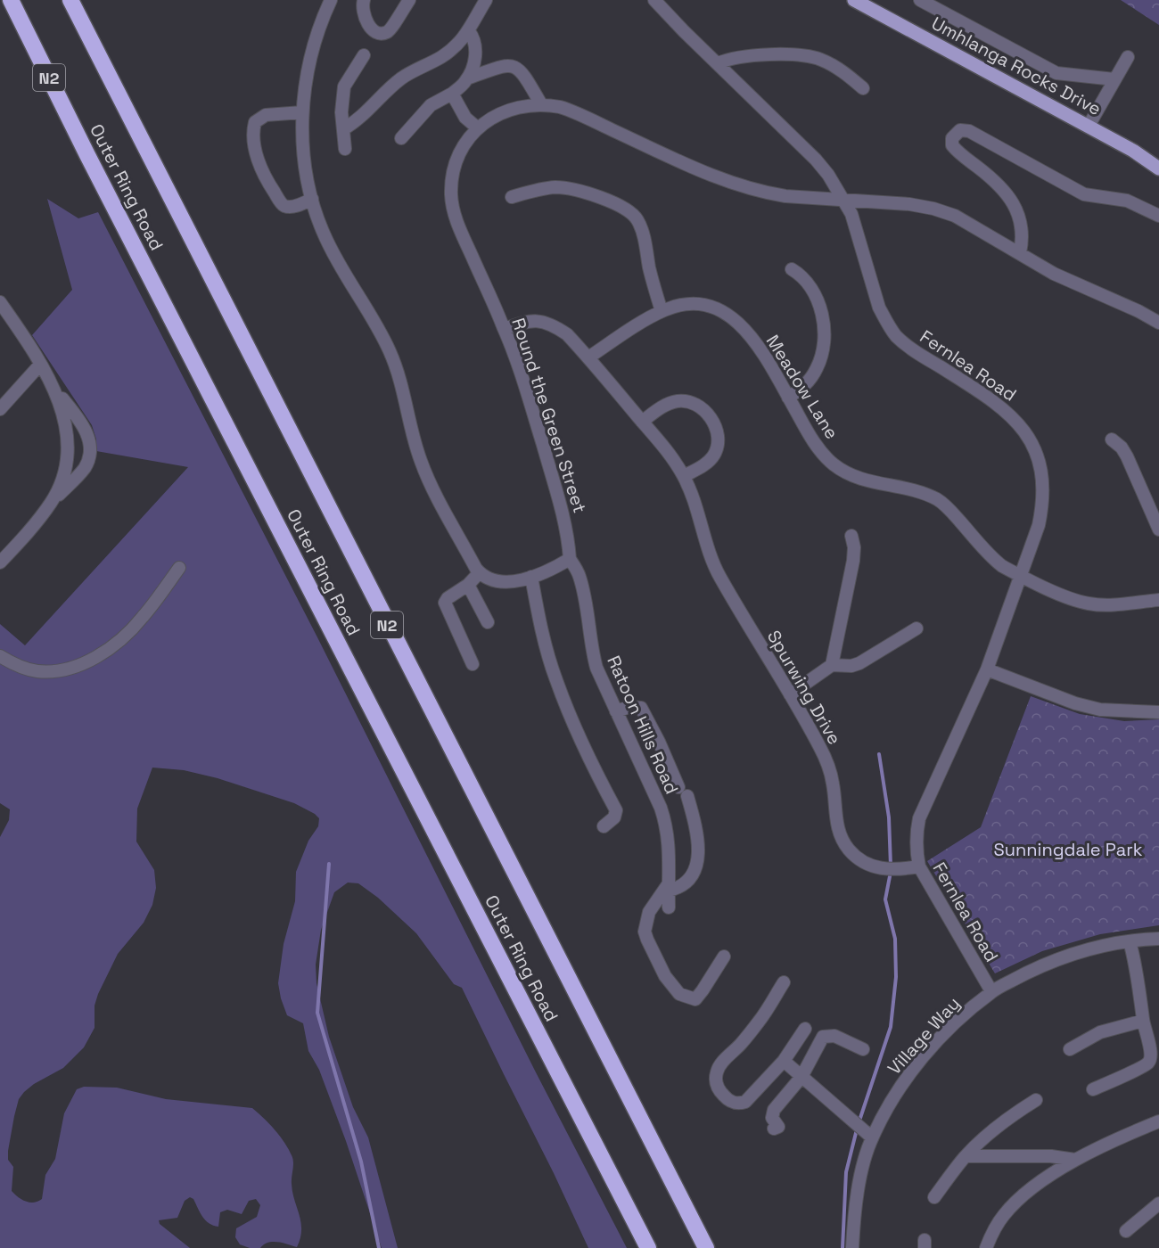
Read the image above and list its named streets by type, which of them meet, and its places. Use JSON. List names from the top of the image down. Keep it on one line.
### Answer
{"streets":{"highway":["N2","Outer Ring Road"],"main road":["Umhlanga Rocks Drive"],"street":["Fernlea Road","Meadow Lane","Round the Green Street","Spurwing Drive","Ratoon Hills Road","Village Way"]},"crossings":[["Fernlea Road","Meadow Lane"],["Fernlea Road","Round the Green Street"],["Fernlea Road","Spurwing Drive"],["Fernlea Road","Village Way"],["Meadow Lane","Spurwing Drive"],["Round the Green Street","Spurwing Drive"],["Round the Green Street","Ratoon Hills Road"]],"parks":["Sunningdale Park"]}
